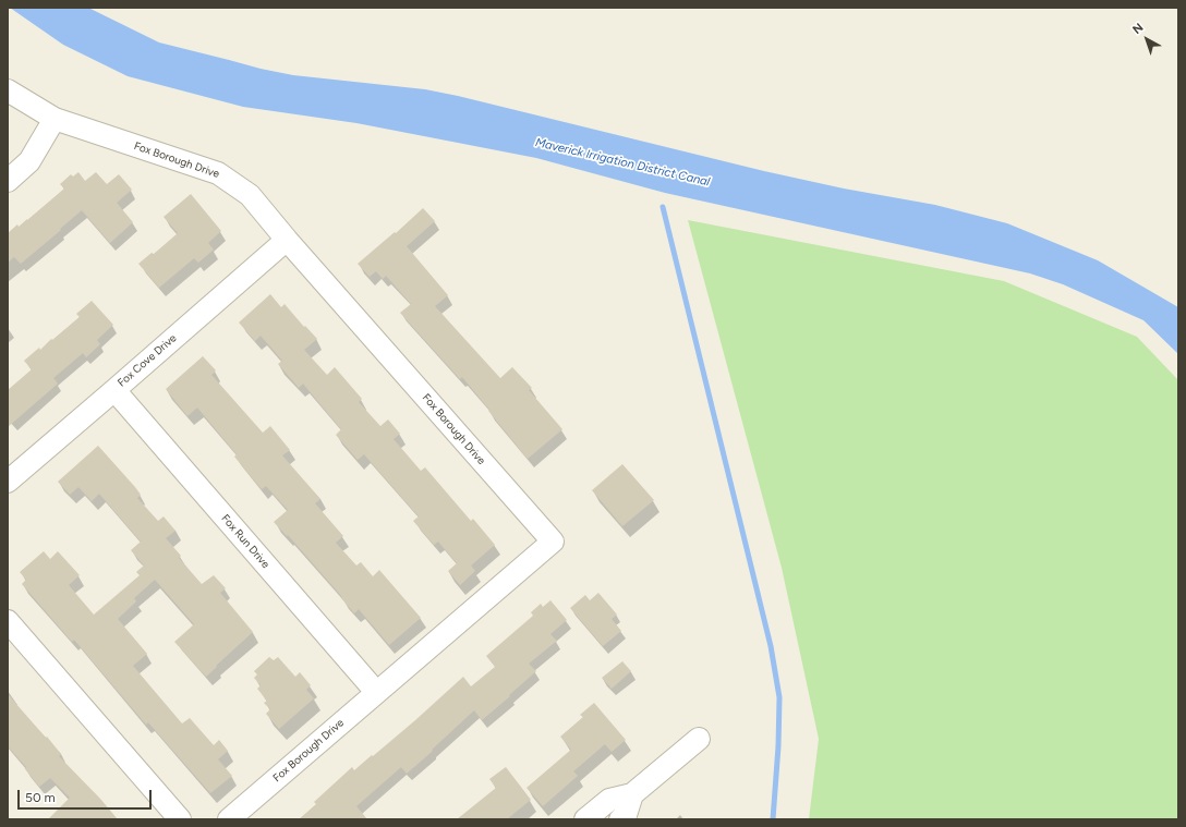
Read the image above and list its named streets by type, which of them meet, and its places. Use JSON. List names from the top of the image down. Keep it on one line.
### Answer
{"streets":{"street":["Fox Borough Drive","Fox Cove Drive","Fox Run Drive"]},"crossings":[["Fox Borough Drive","Fox Cove Drive"],["Fox Borough Drive","Fox Run Drive"],["Fox Cove Drive","Fox Run Drive"]],"water":["Maverick Irrigation District Canal"],"scale_bar":"50 m","north":"top left"}
